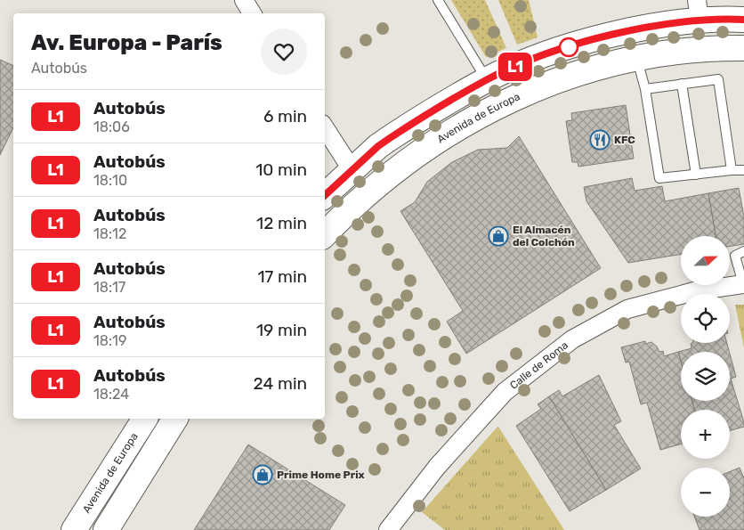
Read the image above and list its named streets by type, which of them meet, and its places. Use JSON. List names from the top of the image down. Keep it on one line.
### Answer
{"streets":{"street":["Avenida de Europa","Calle de Roma"]},"places":{"restaurant":["KFC"],"shop":["El Almacén del Colchón","Prime Home Prix"]},"lines":["bus line L1"],"north":"right","page":{"on_map":"L1","heading":["Av. Europa - París","Autobús"],"list":[{"mark":"L1","name":"Autobús","note":"18:06","value":"6 min"},{"mark":"L1","name":"Autobús","note":"18:10","value":"10 min"},{"mark":"L1","name":"Autobús","note":"18:12","value":"12 min"},{"mark":"L1","name":"Autobús","note":"18:17","value":"17 min"},{"mark":"L1","name":"Autobús","note":"18:19","value":"19 min"},{"mark":"L1","name":"Autobús","note":"18:24","value":"24 min"}],"map_buttons":["+","−"]}}
